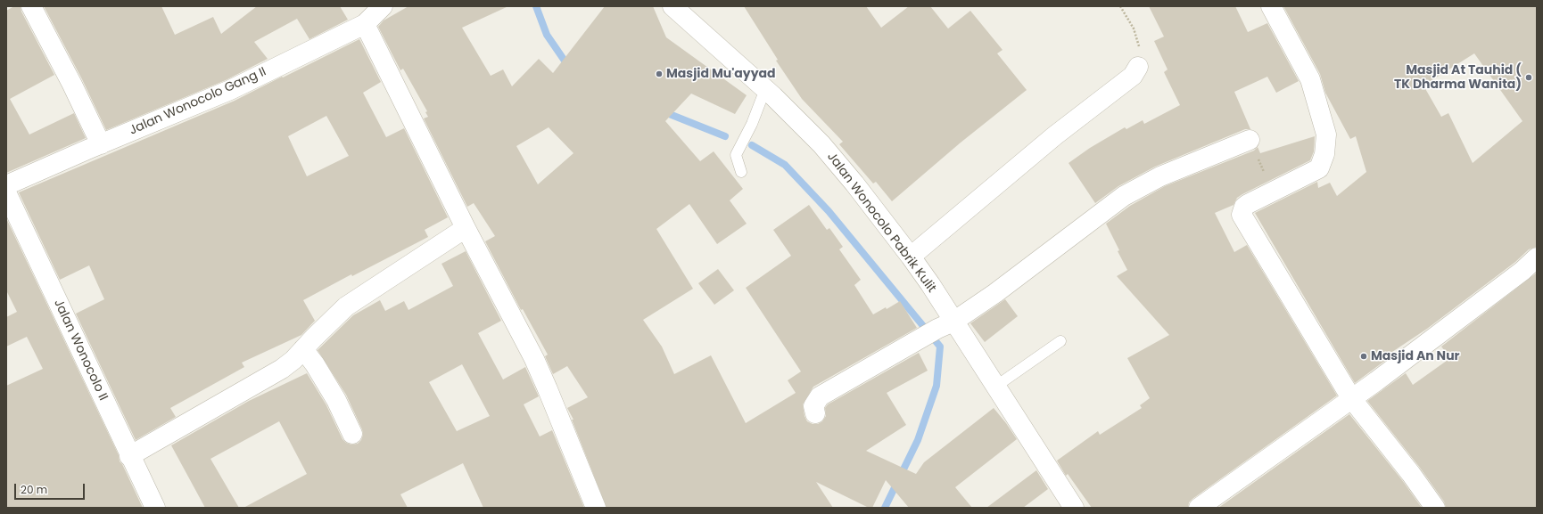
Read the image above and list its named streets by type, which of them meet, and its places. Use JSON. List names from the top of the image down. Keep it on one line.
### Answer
{"streets":{"street":["Jalan Wonocolo Gang II","Jalan Wonocolo Pabrik Kulit","Jalan Wonocolo II"]},"places":["Masjid Mu'ayyad","Masjid At Tauhid ( TK Dharma Wanita)","Masjid An Nur"],"scale_bar":"20 m"}
